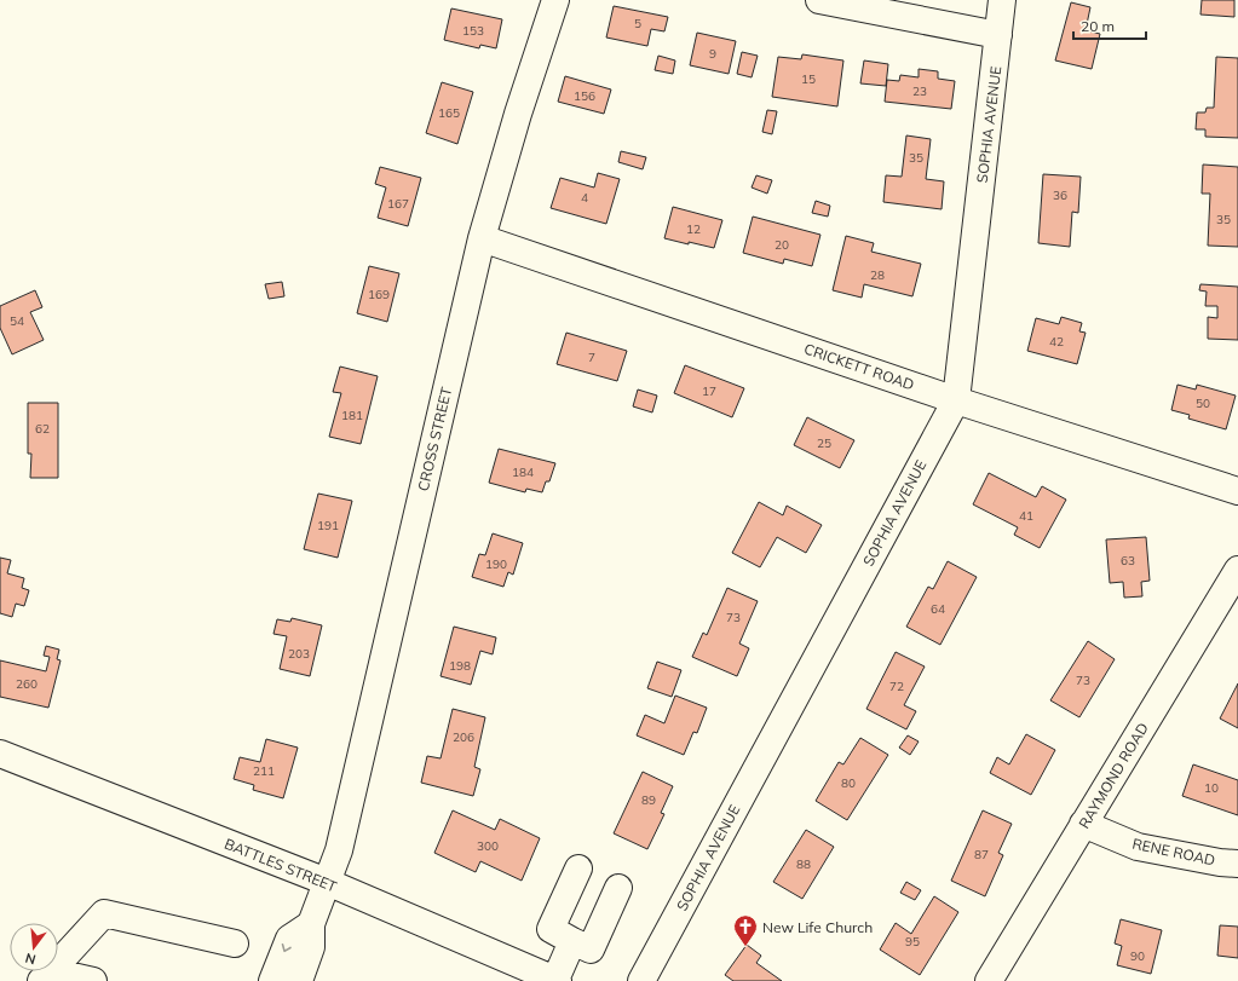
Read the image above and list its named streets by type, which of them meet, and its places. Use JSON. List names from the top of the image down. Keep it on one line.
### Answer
{"streets":{"street":["SOPHIA AVENUE","CRICKETT ROAD","CROSS STREET","RAYMOND ROAD","RENE ROAD","BATTLES STREET"]},"crossings":[["SOPHIA AVENUE","CRICKETT ROAD"],["CRICKETT ROAD","CROSS STREET"],["CROSS STREET","BATTLES STREET"],["RAYMOND ROAD","RENE ROAD"]],"places":{"church":["New Life Church"]},"house_numbers":["5","153","9","15","23","156","165","35","36","4","167","35","12","20","28","169","54","42","7","17","50","181","62","25","184","41","191","63","190","64","73","203","198","73","260","72","206","211","80","10","89","300","87","88","95","90"],"scale_bar":"20 m","north":"bottom"}
